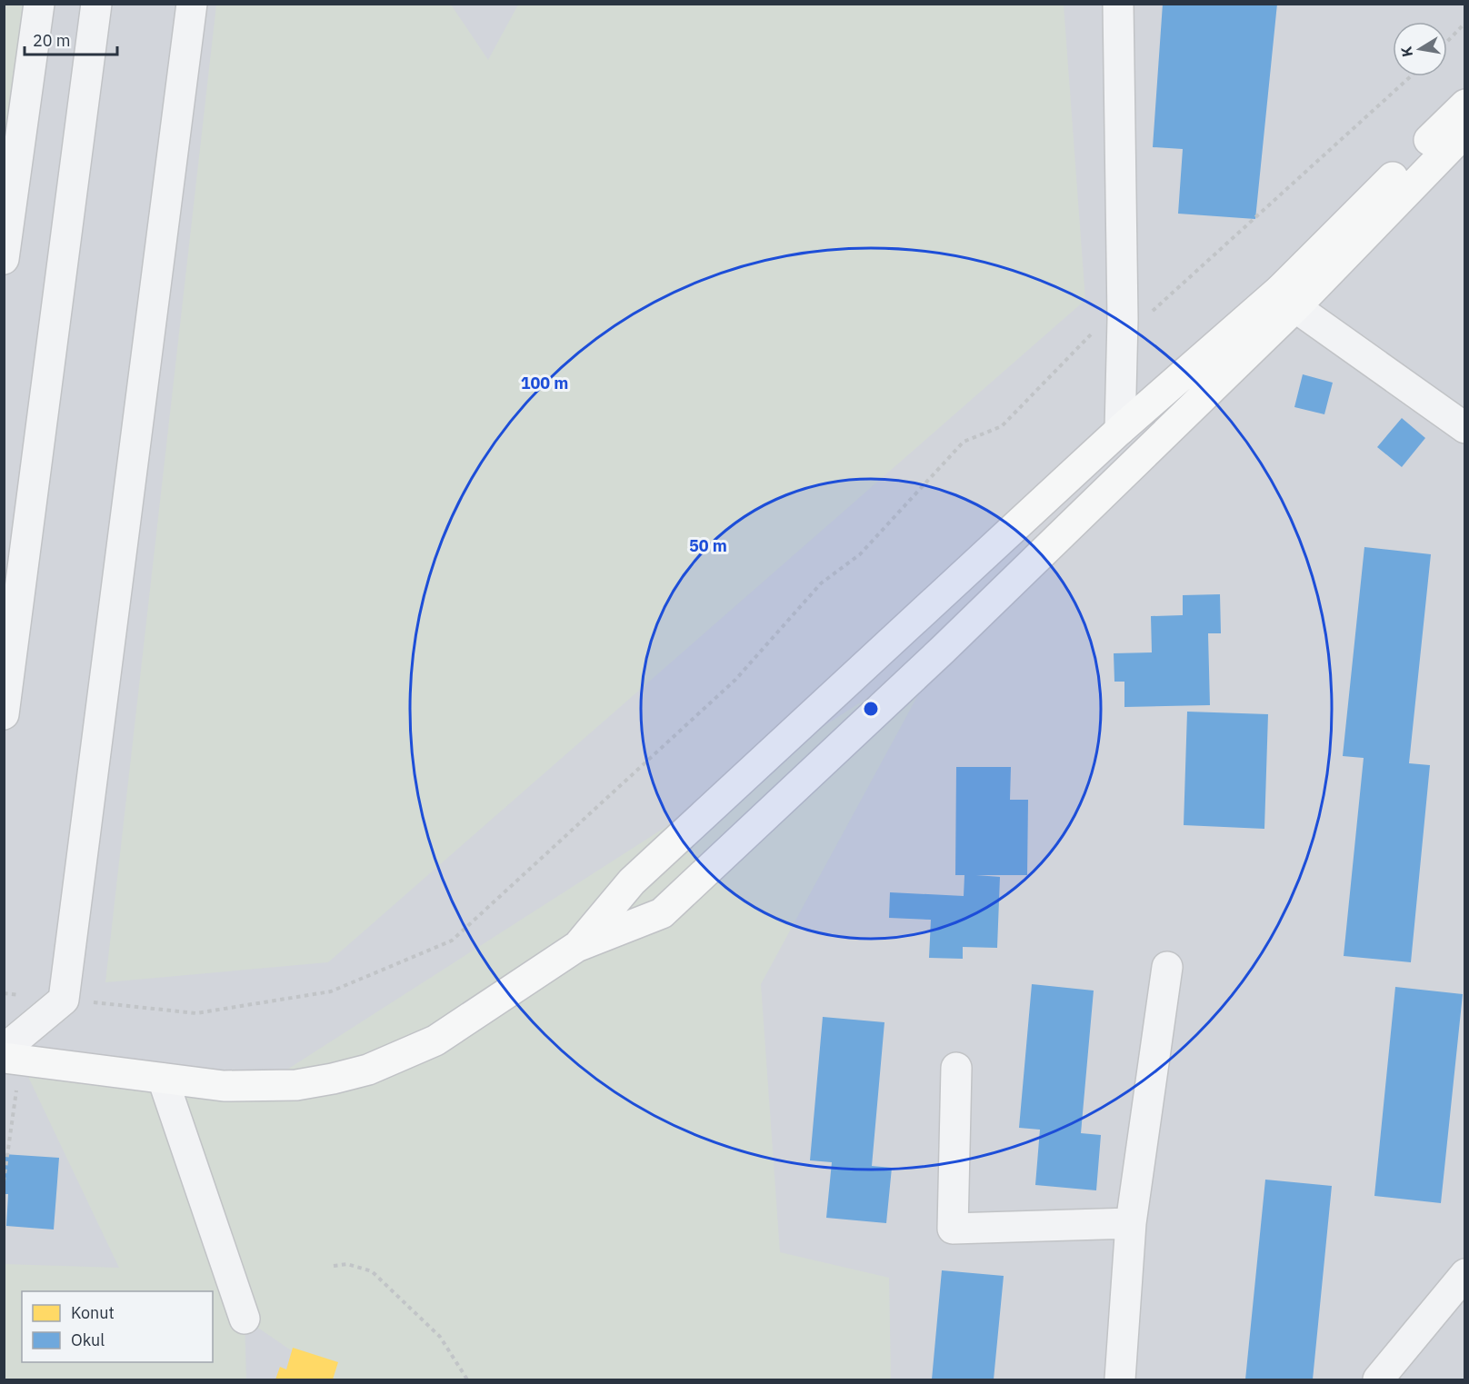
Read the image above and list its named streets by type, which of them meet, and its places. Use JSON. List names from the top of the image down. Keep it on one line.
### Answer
{"legend":["Konut","Okul"],"scale_bar":"20 m","north":"left","rings":["100 m","50 m"]}
